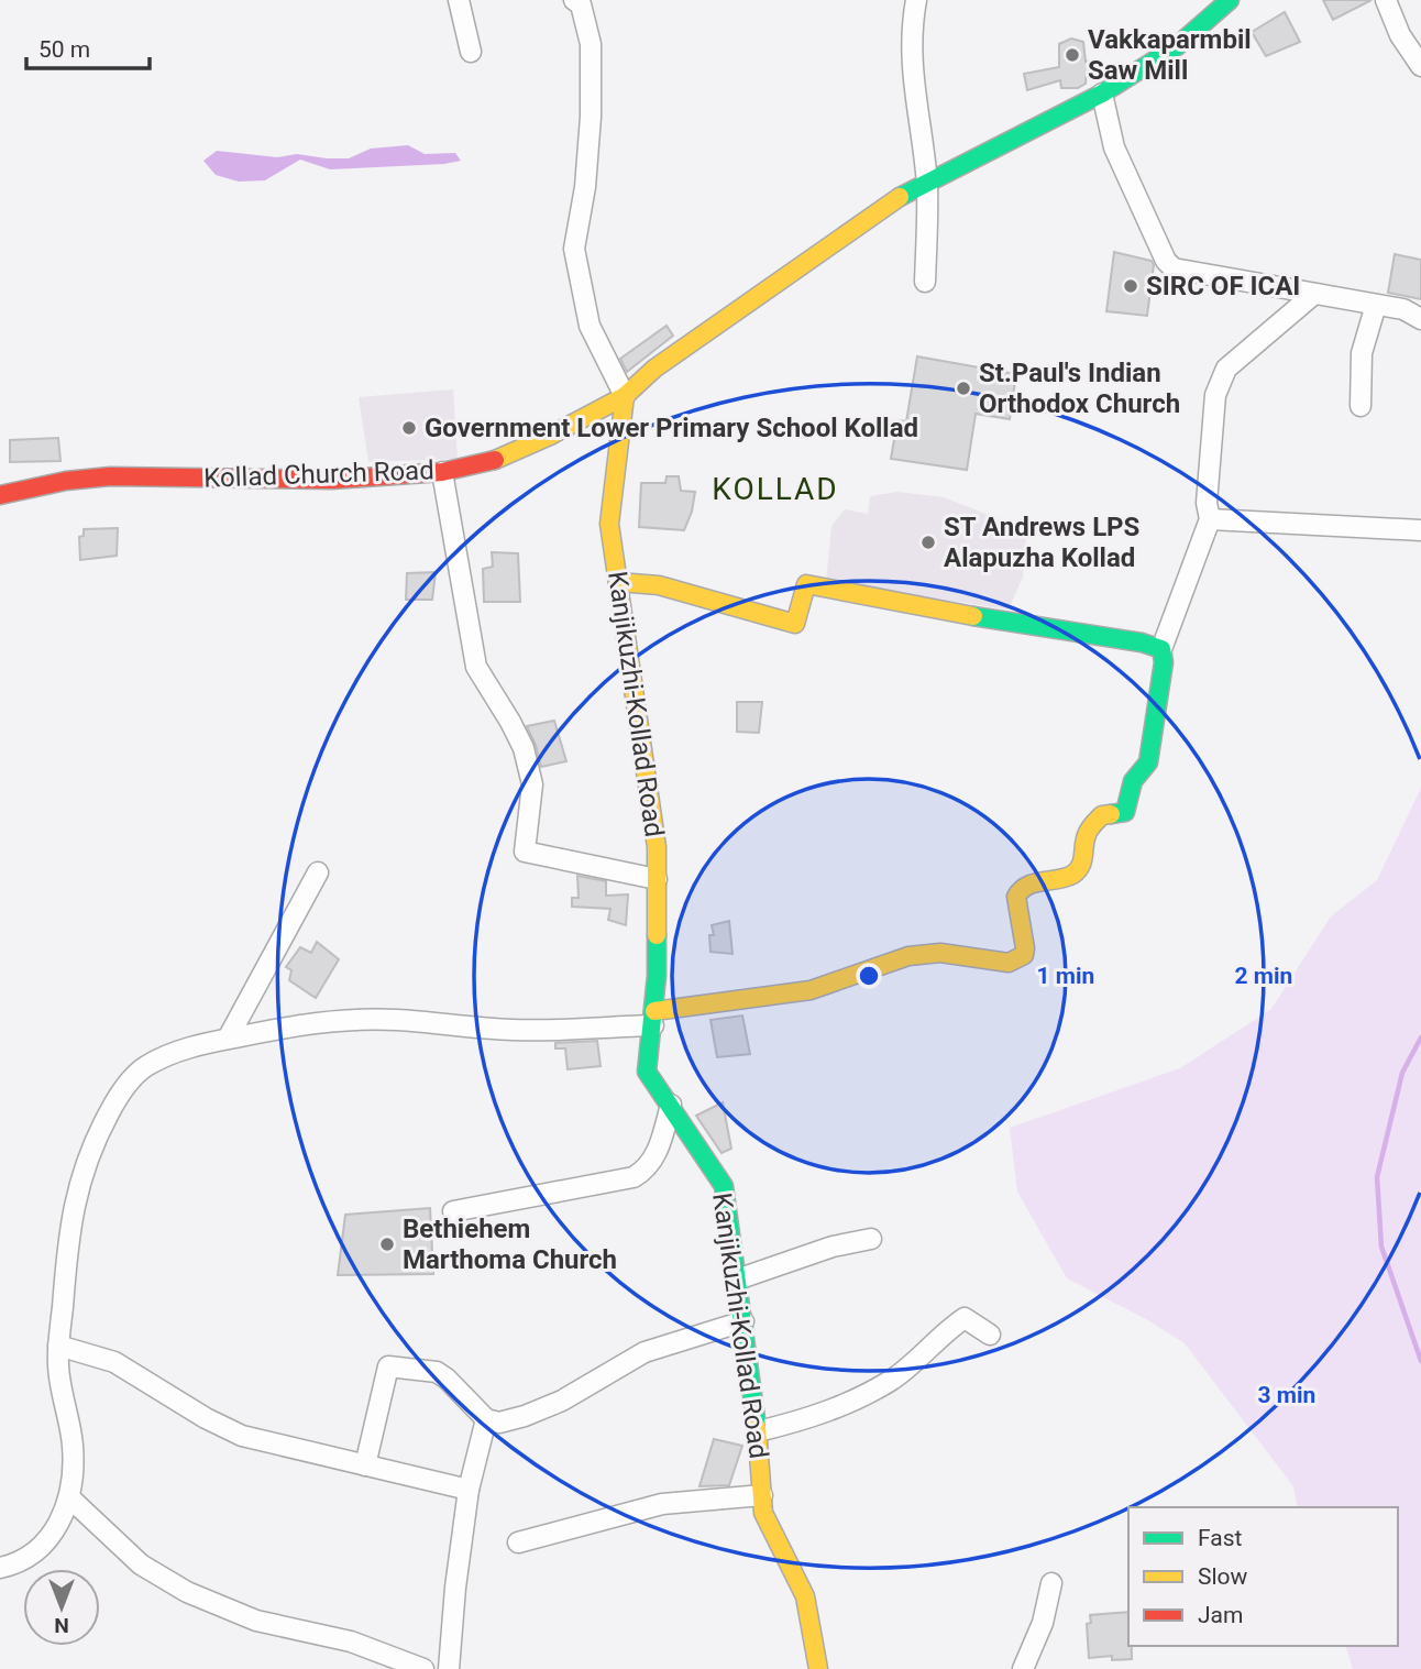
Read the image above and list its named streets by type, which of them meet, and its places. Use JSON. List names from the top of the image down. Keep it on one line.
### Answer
{"streets":{"main road":["Kollad Church Road","Kanjikuzhi-Kollad Road"]},"crossings":[["Kollad Church Road","Kanjikuzhi-Kollad Road"]],"districts":["KOLLAD"],"places":["Vakkaparmbil Saw Mill","SIRC OF ICAI","St.Paul's Indian Orthodox Church","Government Lower Primary School Kollad","ST Andrews LPS Alapuzha Kollad","Bethiehem Marthoma Church"],"legend":["Fast","Slow","Jam"],"scale_bar":"50 m","north":"bottom","rings":["1 min","2 min","3 min"]}
